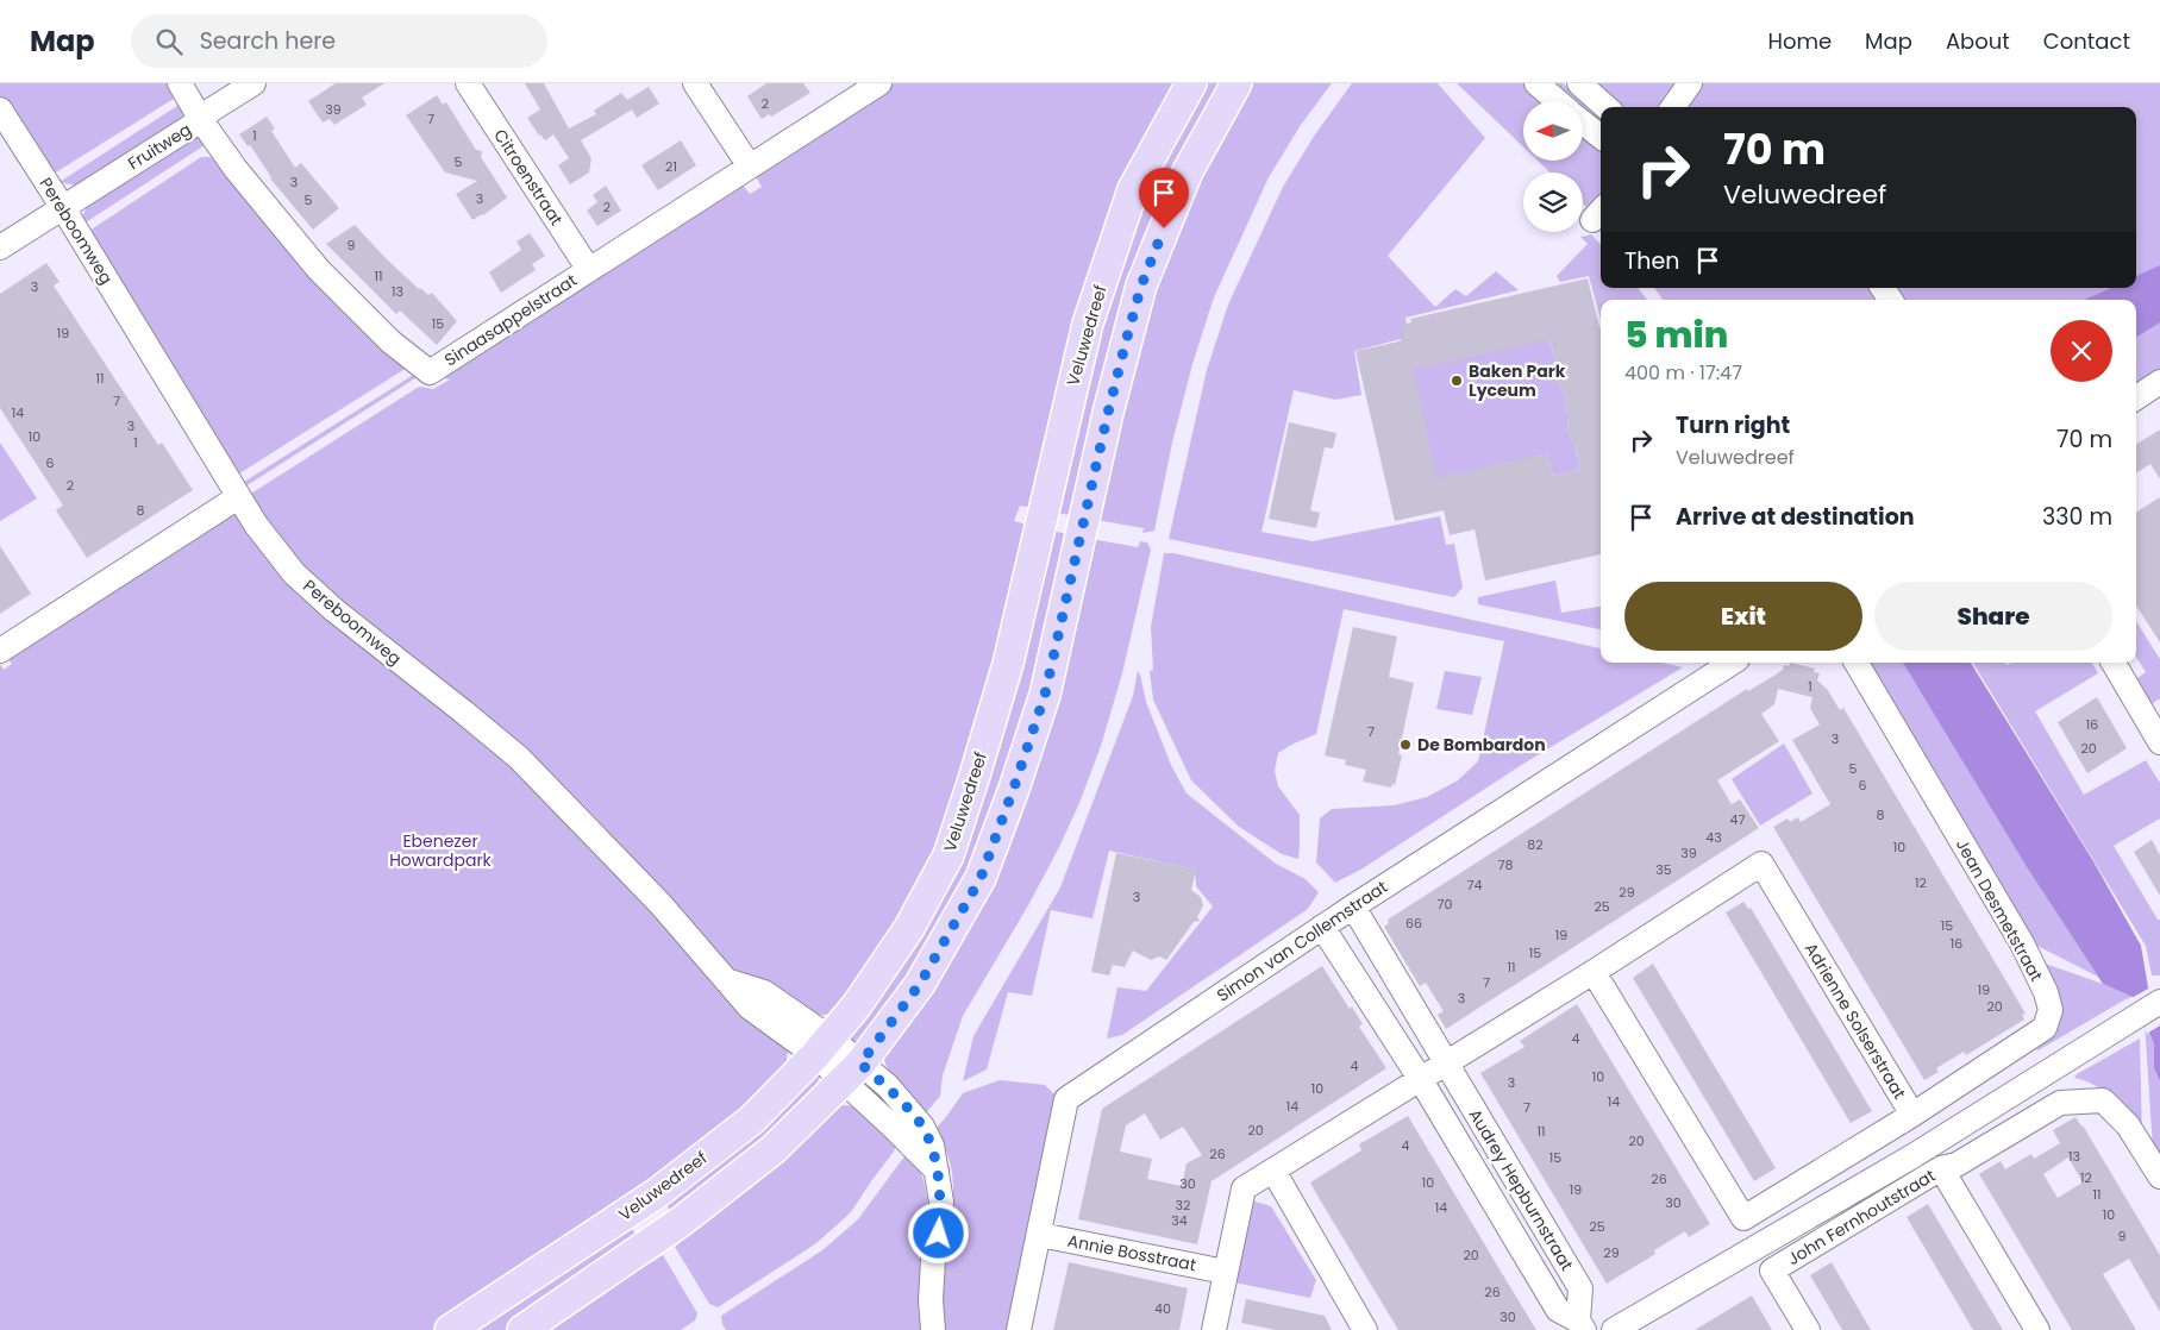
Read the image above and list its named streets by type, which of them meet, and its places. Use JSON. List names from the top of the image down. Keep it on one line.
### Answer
{"streets":{"main road":["Veluwedreef"],"street":["Fruitweg","Citroenstraat","Pereboomweg","Sinaasappelstraat","Jean Desmetstraat","Simon van Collemstraat","Adrienne Solserstraat","Audrey Hepburnstraat","John Fernhoutstraat","Annie Bosstraat"]},"crossings":[["Fruitweg","Pereboomweg"],["Fruitweg","Sinaasappelstraat"],["Citroenstraat","Sinaasappelstraat"],["Pereboomweg","Veluwedreef"],["Jean Desmetstraat","Adrienne Solserstraat"],["Simon van Collemstraat","Audrey Hepburnstraat"],["Simon van Collemstraat","Annie Bosstraat"],["Adrienne Solserstraat","Audrey Hepburnstraat"]],"parks":["Ebenezer Howardpark"],"places":["Baken Park Lyceum","De Bombardon"],"house_numbers":["2","39","7","1","5","21","3","3","5","2","9","11","3","13","15","19","11","7","14","3","10","1","6","2","8","1","16","7","3","20","5","6","8","47","43","82","10","39","78","35","12","74","29","3","70","25","66","15","19","16","15","11","7","19","3","20","4","4","10","3","10","14","14","7","20","11","20","4","26","13","15","12","26","10","30","19","11","30","32","14","10","34","25","9","29","20","26","40","30"],"north":"left","page":{"header":"Map","search":"Search here","nav":["Home","Map","About","Contact"],"turn":["70 m","Veluwedreef"],"then":"Then","heading":["5 min","400 m · 17:47"],"list":[{"name":"Turn right","note":"Veluwedreef","value":"70 m"},{"name":"Arrive at destination","value":"330 m"}],"buttons":["Exit","Share"]}}
